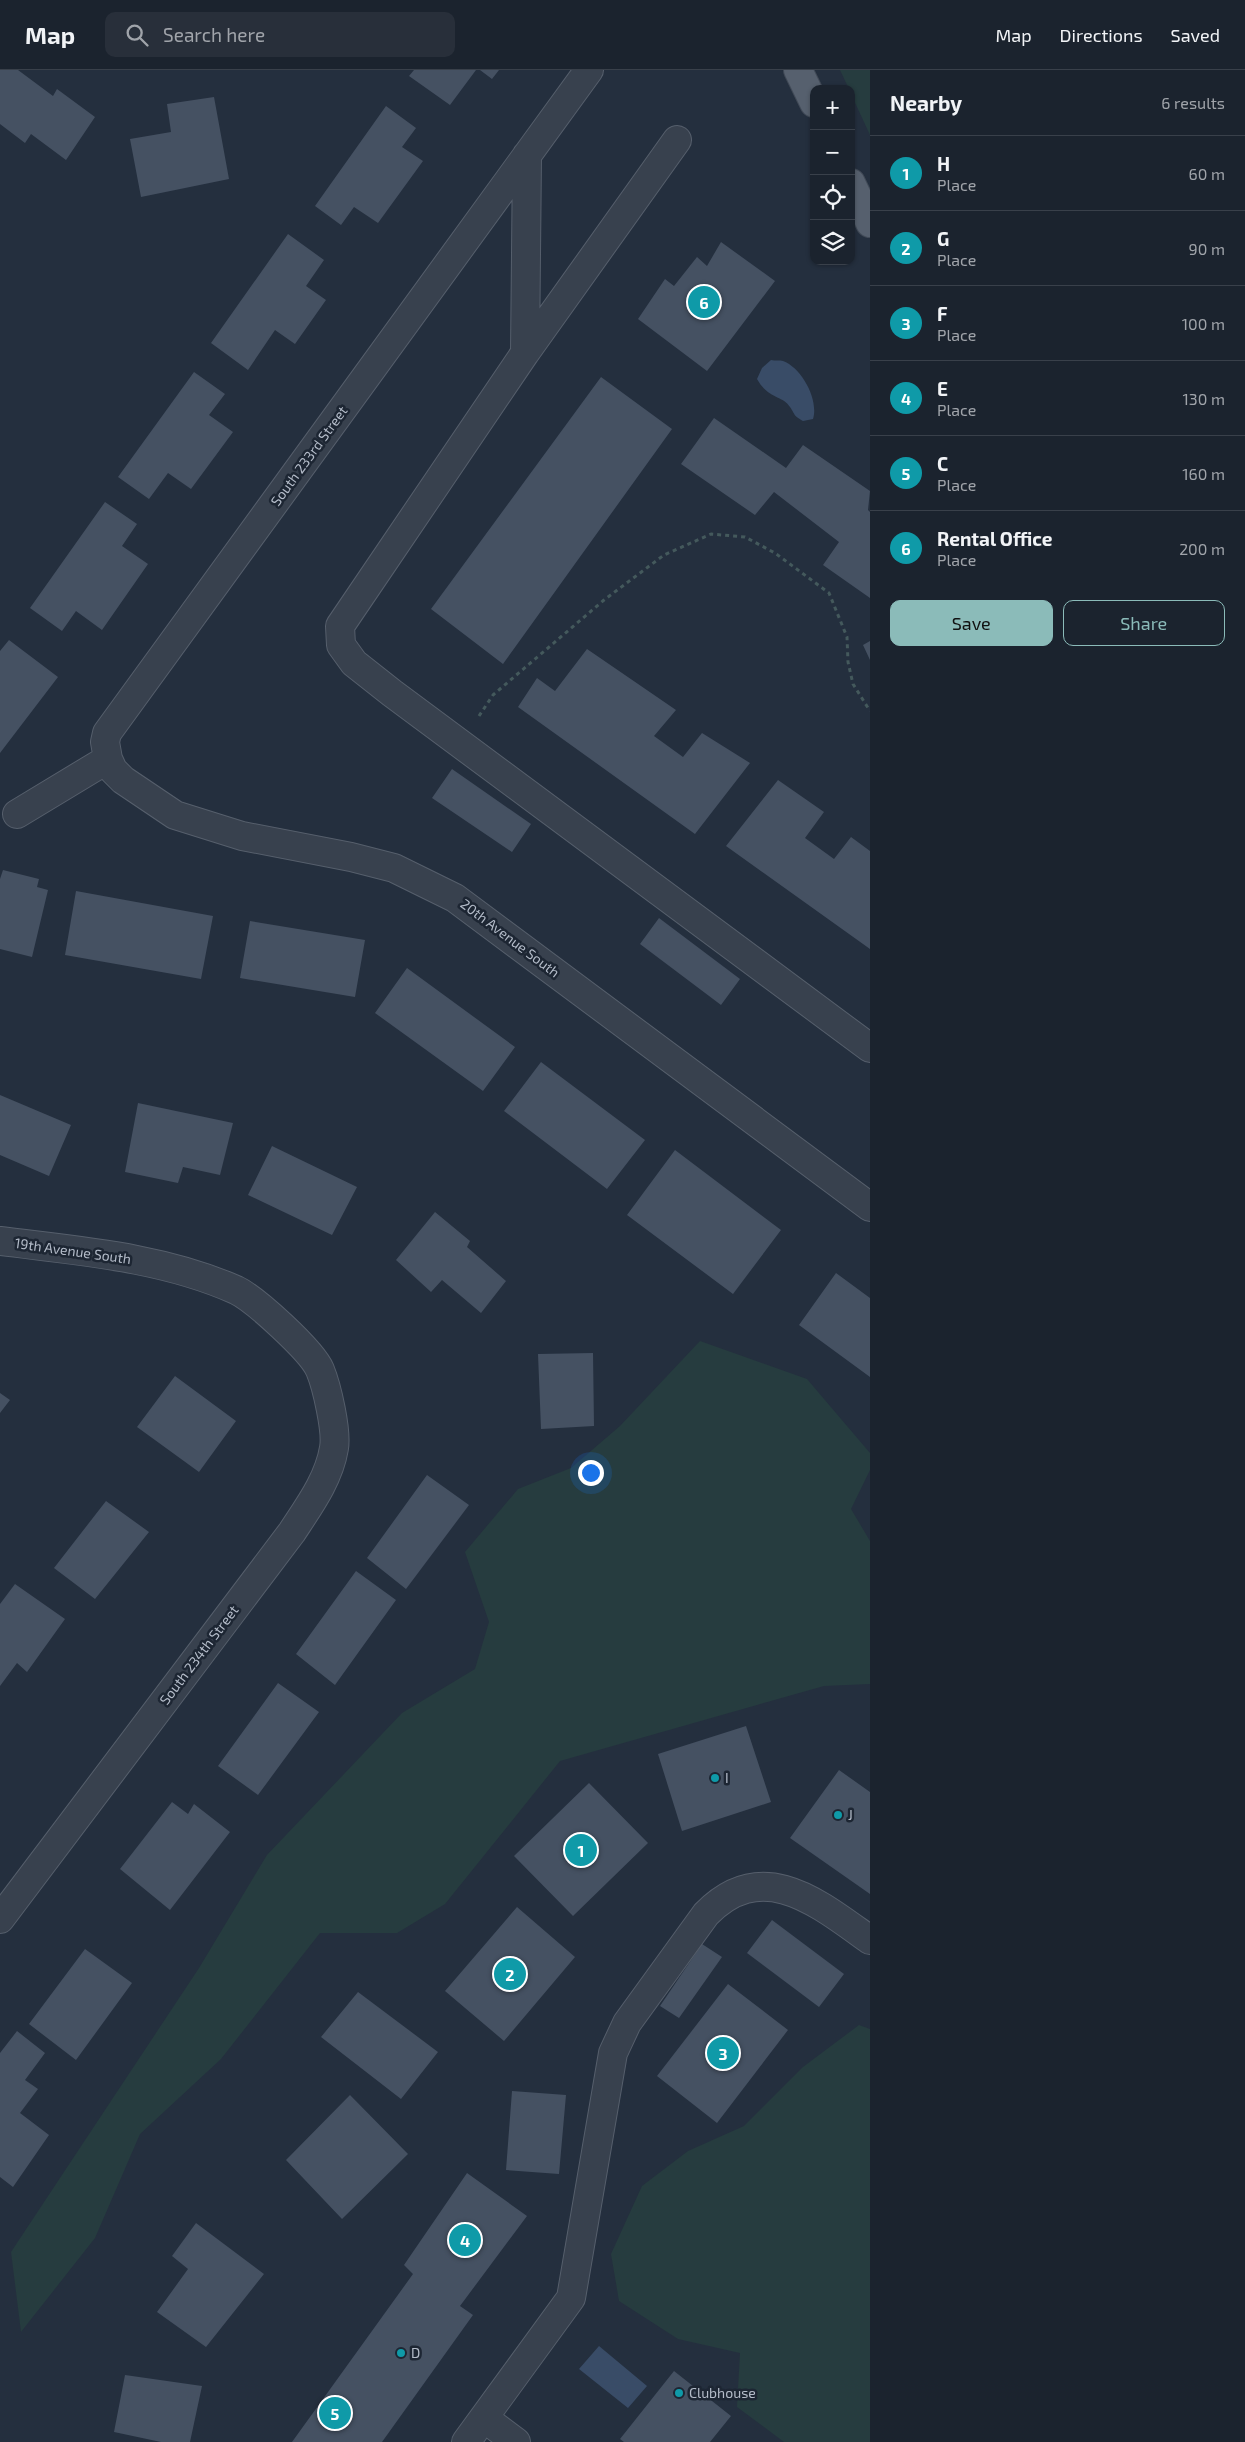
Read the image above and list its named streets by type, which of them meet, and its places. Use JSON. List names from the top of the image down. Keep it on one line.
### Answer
{"streets":{"street":["South 233rd Street","20th Avenue South","19th Avenue South","South 234th Street"]},"crossings":[["South 233rd Street","20th Avenue South"],["19th Avenue South","South 234th Street"]],"places":["I","J","D","Clubhouse"],"page":{"header":"Map","search":"Search here","nav":["Map","Directions","Saved"],"heading":["Nearby","6 results"],"map_buttons":["+","−"],"list":[{"mark":"1","name":"H","note":"Place","value":"60 m"},{"mark":"2","name":"G","note":"Place","value":"90 m"},{"mark":"3","name":"F","note":"Place","value":"100 m"},{"mark":"4","name":"E","note":"Place","value":"130 m"},{"mark":"5","name":"C","note":"Place","value":"160 m"},{"mark":"6","name":"Rental Office","note":"Place","value":"200 m"}],"pins":["6","1","2","3","4","5"],"buttons":["Save","Share"]}}
